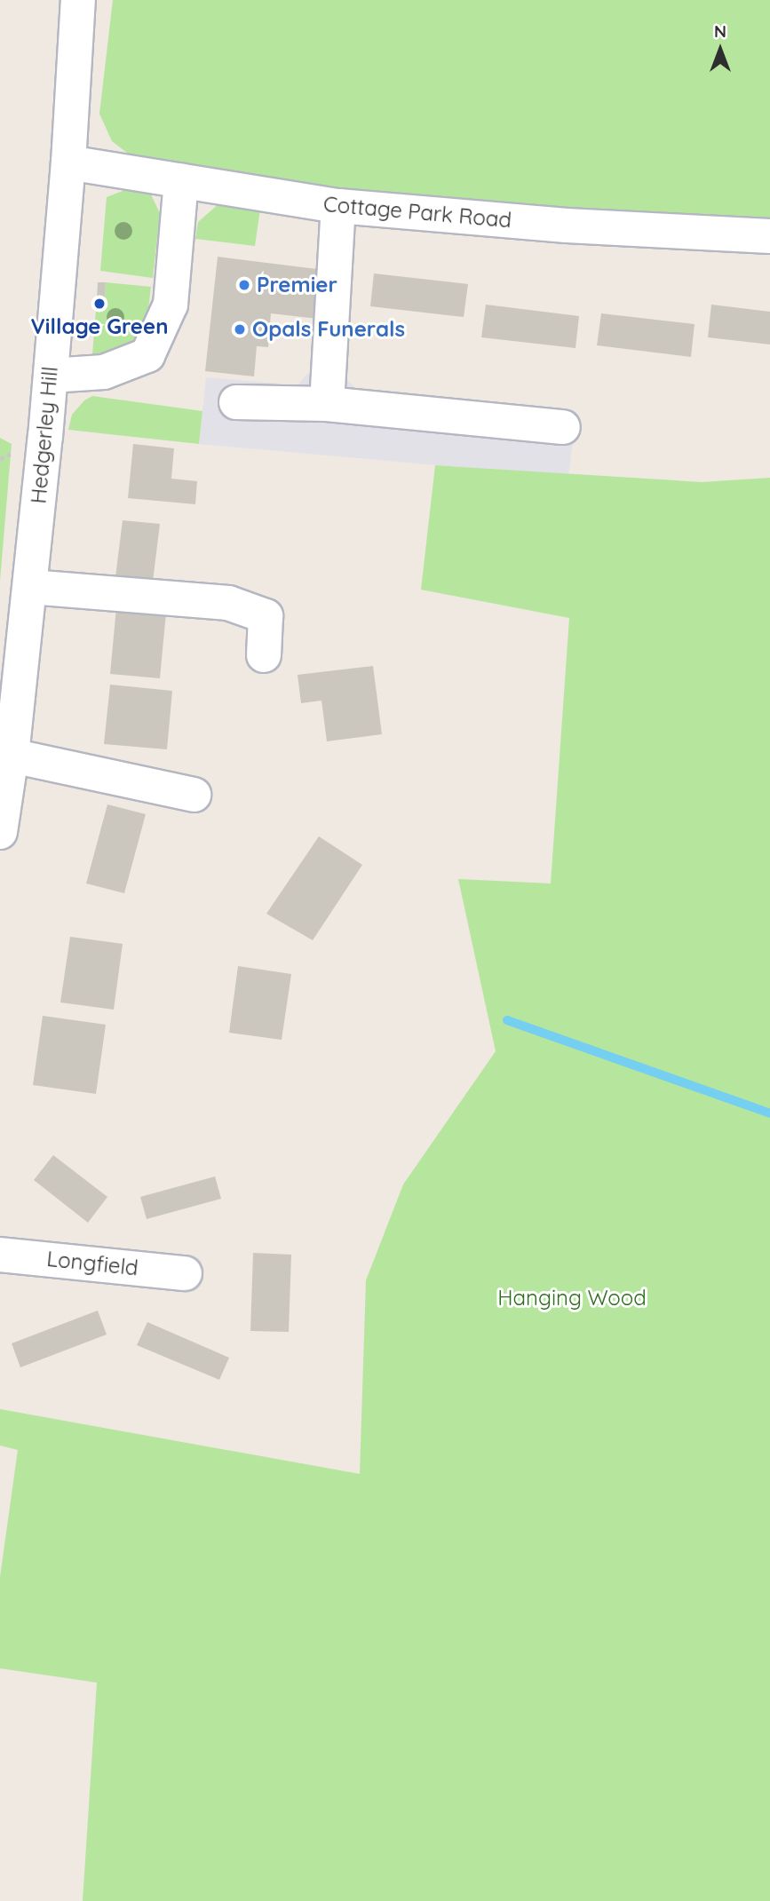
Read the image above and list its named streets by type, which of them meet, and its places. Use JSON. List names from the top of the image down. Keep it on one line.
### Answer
{"streets":{"street":["Cottage Park Road","Hedgerley Hill","Longfield"]},"crossings":[["Cottage Park Road","Hedgerley Hill"]],"parks":["Hanging Wood"],"places":["Premier","Village Green","Opals Funerals"],"north":"top"}
